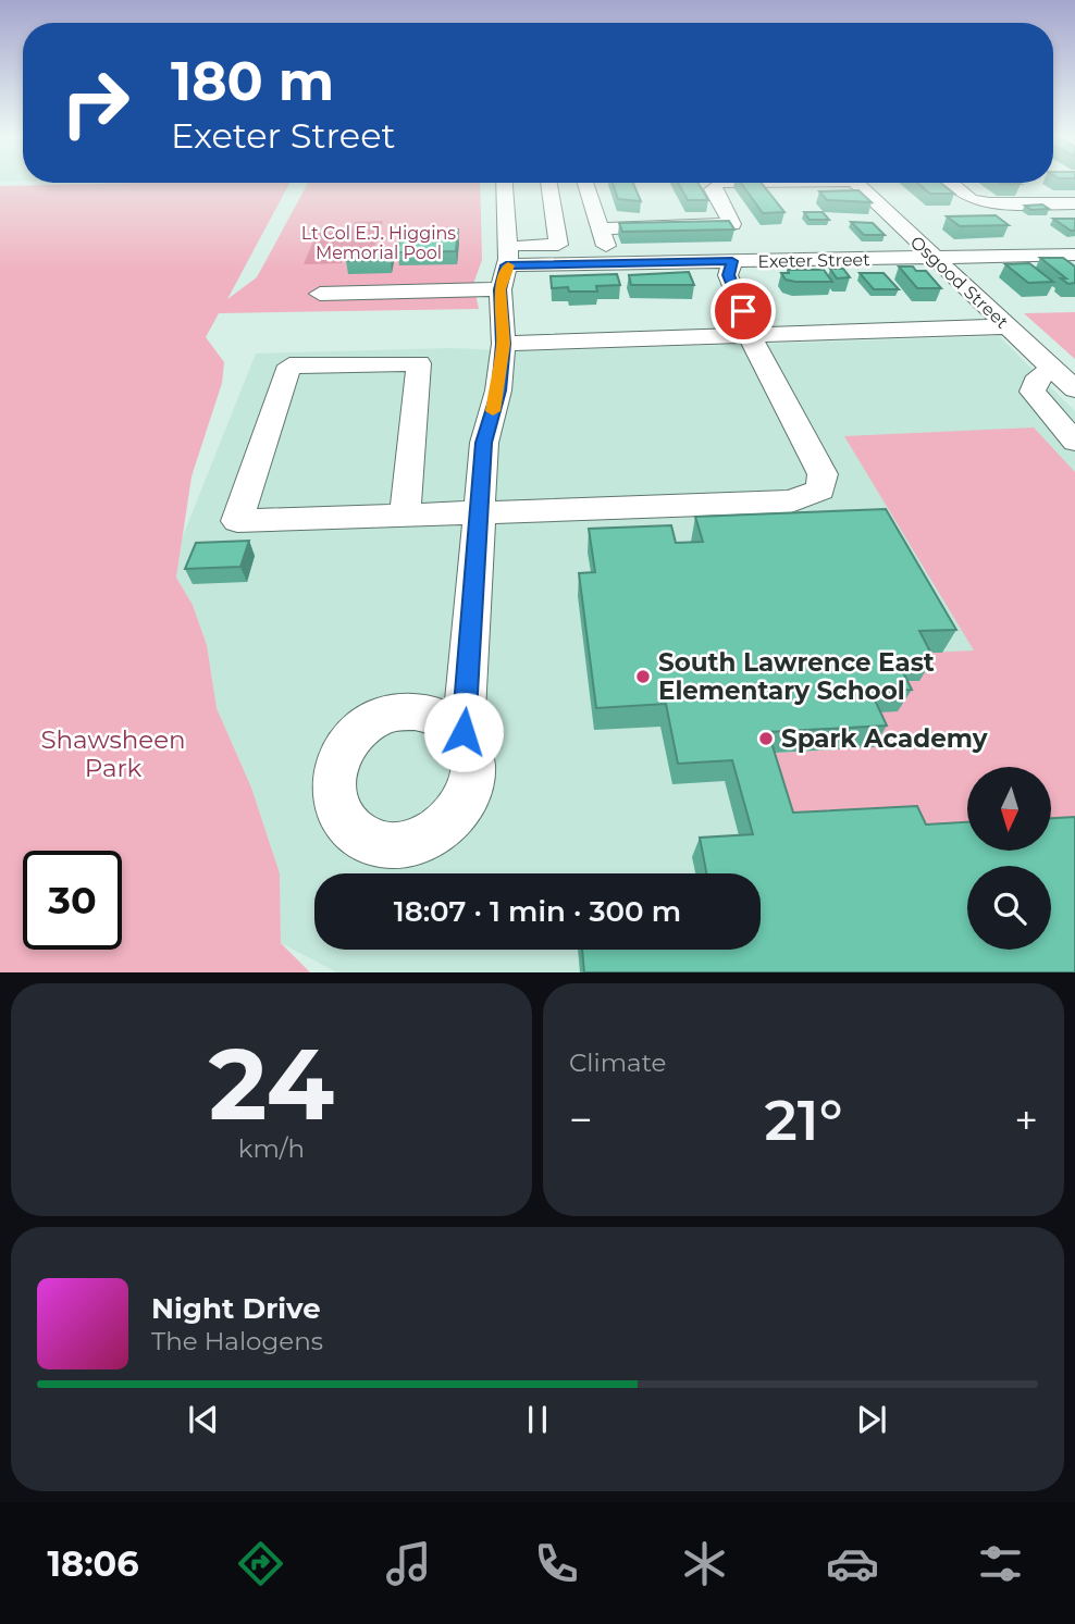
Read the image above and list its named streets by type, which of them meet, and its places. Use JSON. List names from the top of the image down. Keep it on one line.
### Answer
{"streets":{"street":["Exeter Street","Osgood Street"]},"crossings":[["Exeter Street","Osgood Street"]],"parks":["Lt Col E.J. Higgins Memorial Pool","Shawsheen Park"],"places":["South Lawrence East Elementary School","Spark Academy"],"north":"bottom","page":{"turn":["180 m","Exeter Street"],"limit":"30","trip":"18:07 · 1 min · 300 m","tile":[["24","km/h"],"Climate"],"heat":["−","21°","+"],"song":["Night Drive","The Halogens"],"tabs":"18:06"}}
